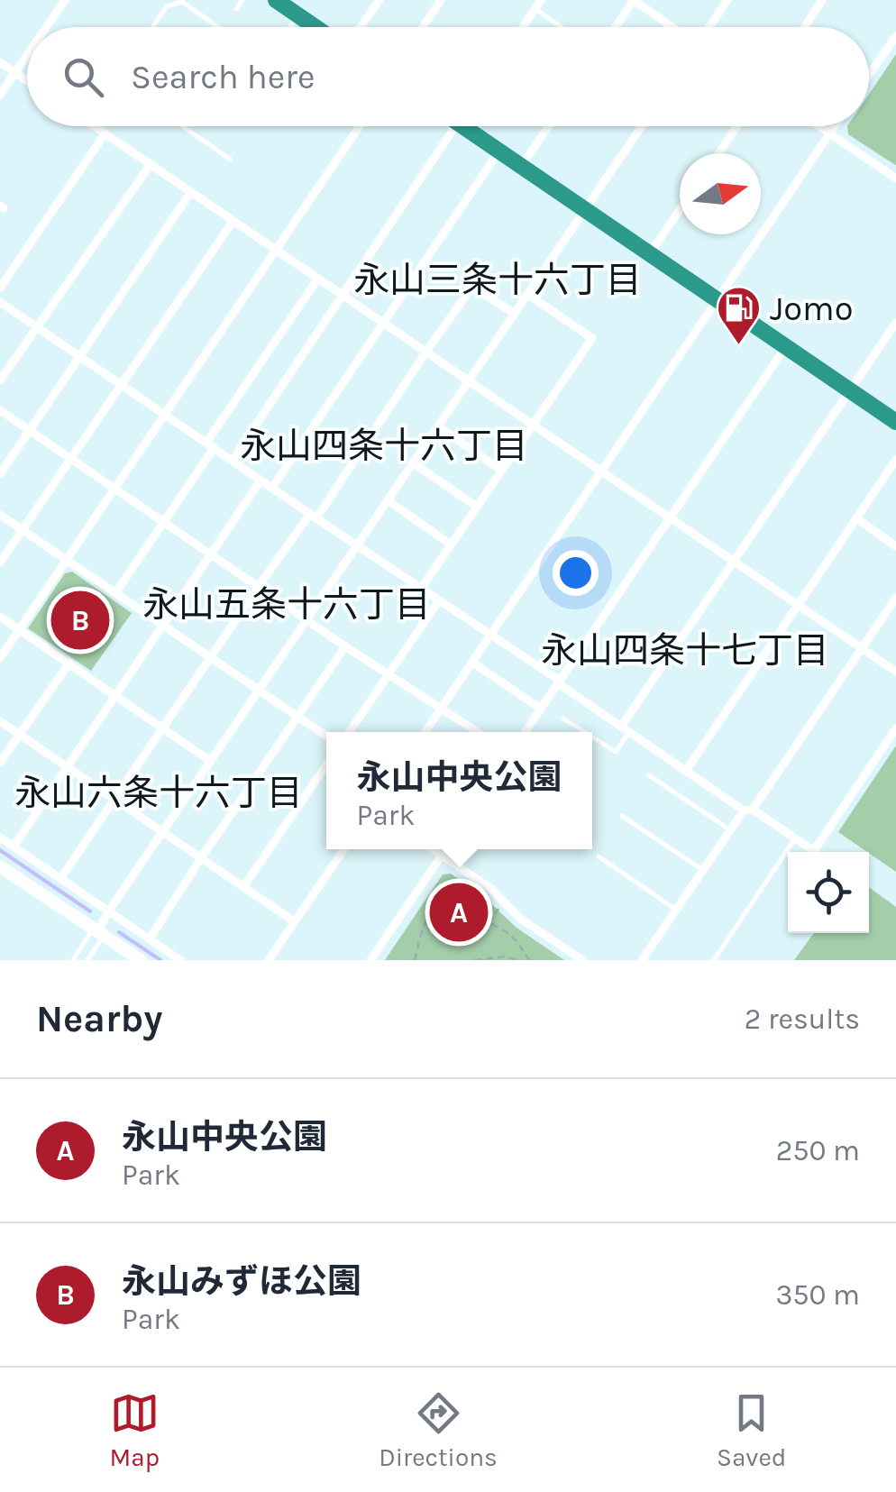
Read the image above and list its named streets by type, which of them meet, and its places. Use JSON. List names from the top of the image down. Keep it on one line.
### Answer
{"districts":["永山三条十六丁目","永山四条十六丁目","永山五条十六丁目","永山四条十七丁目","永山六条十六丁目"],"places":{"fuel station":["Jomo"]},"north":"right","page":{"search":"Search here","pins":["B","A"],"popup":["永山中央公園","Park"],"heading":["Nearby","2 results"],"list":[{"mark":"A","name":"永山中央公園","note":"Park","value":"250 m"},{"mark":"B","name":"永山みずほ公園","note":"Park","value":"350 m"}],"nav":["Map","Directions","Saved"]}}
